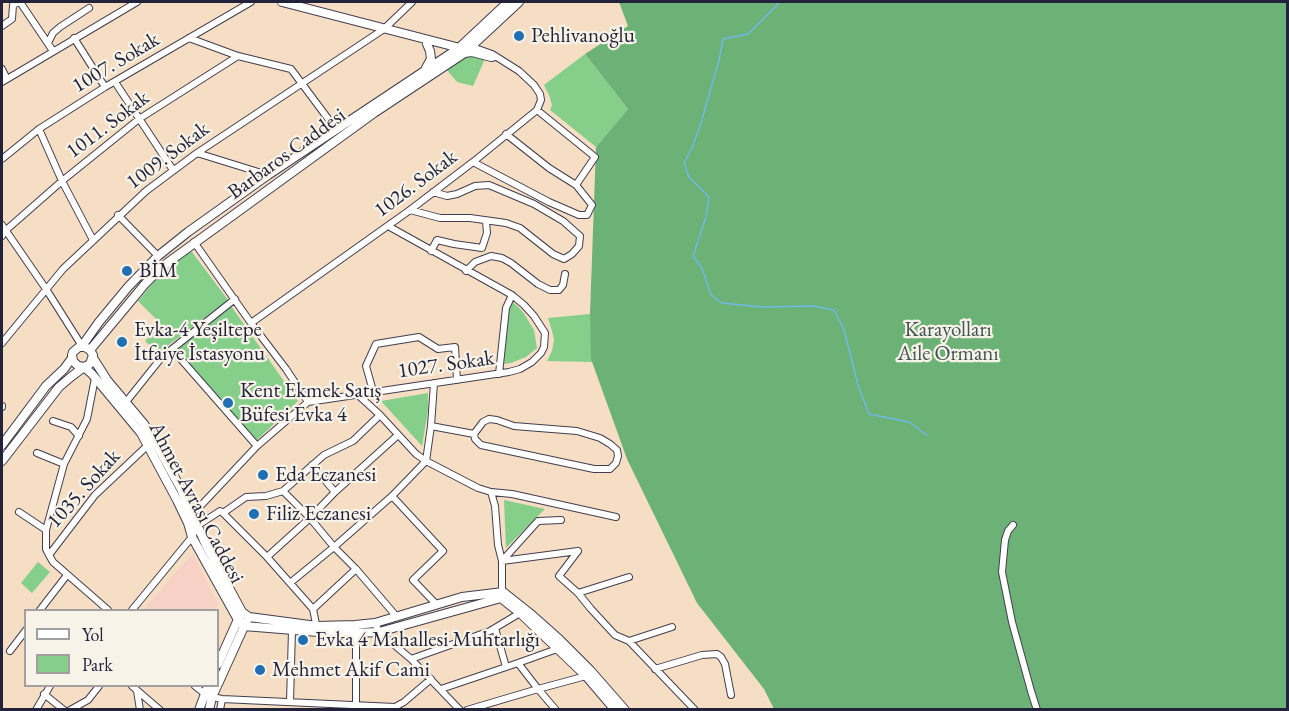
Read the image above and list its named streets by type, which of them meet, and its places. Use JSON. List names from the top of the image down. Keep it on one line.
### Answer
{"streets":{"main road":["Barbaros Caddesi","Ahmet Avrası Caddesi"],"street":["1007. Sokak","1011. Sokak","1009. Sokak","1026. Sokak","1027. Sokak","1035. Sokak"]},"crossings":[["Barbaros Caddesi","Ahmet Avrası Caddesi"],["1026. Sokak","1027. Sokak"],["1035. Sokak","Ahmet Avrası Caddesi"]],"parks":["Karayolları Aile Ormanı"],"places":["Pehlivanoğlu","BİM","Evka-4 Yeşiltepe İtfaiye İstasyonu","Kent Ekmek Satış Büfesi Evka 4","Eda Eczanesi","Filiz Eczanesi","Evka 4 Mahallesi Muhtarlığı","Mehmet Akif Cami"],"legend":["Yol","Park"]}
